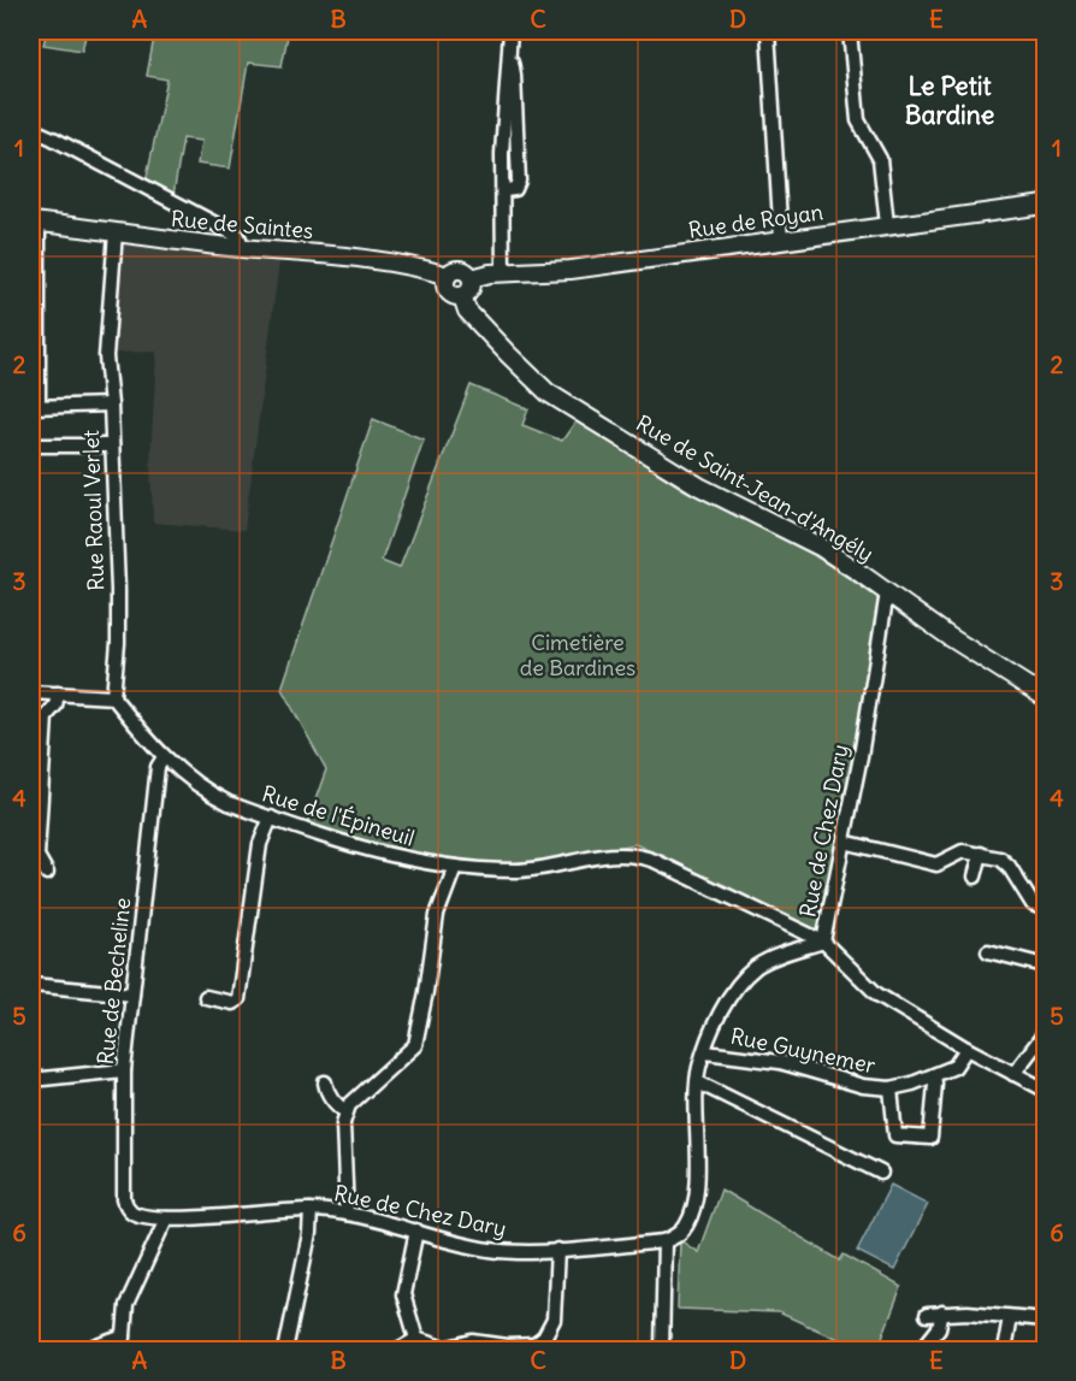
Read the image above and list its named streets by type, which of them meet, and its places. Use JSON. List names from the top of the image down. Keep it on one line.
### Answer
{"streets":{"main road":["Rue de Royan","Rue de Saintes","Rue de Saint-Jean-d'Angély"],"street":["Rue Raoul Verlet","Rue de l'Épineuil","Rue de Chez Dary","Rue de Becheline","Rue Guynemer"]},"crossings":[["Rue de Royan","Rue de Saintes"],["Rue de Royan","Rue de Saint-Jean-d'Angély"],["Rue de Saintes","Rue de Saint-Jean-d'Angély"],["Rue de Saintes","Rue Raoul Verlet"],["Rue de Saint-Jean-d'Angély","Rue de Chez Dary"],["Rue de l'Épineuil","Rue de Chez Dary"],["Rue de l'Épineuil","Rue de Becheline"],["Rue de l'Épineuil","Rue Guynemer"],["Rue de Chez Dary","Rue de Becheline"],["Rue de Chez Dary","Rue Guynemer"]],"districts":["Le Petit Bardine"],"parks":["Cimetière de Bardines"],"grid":{"columns":["A","B","C","D","E"],"rows":["1","2","3","4","5","6"]}}
